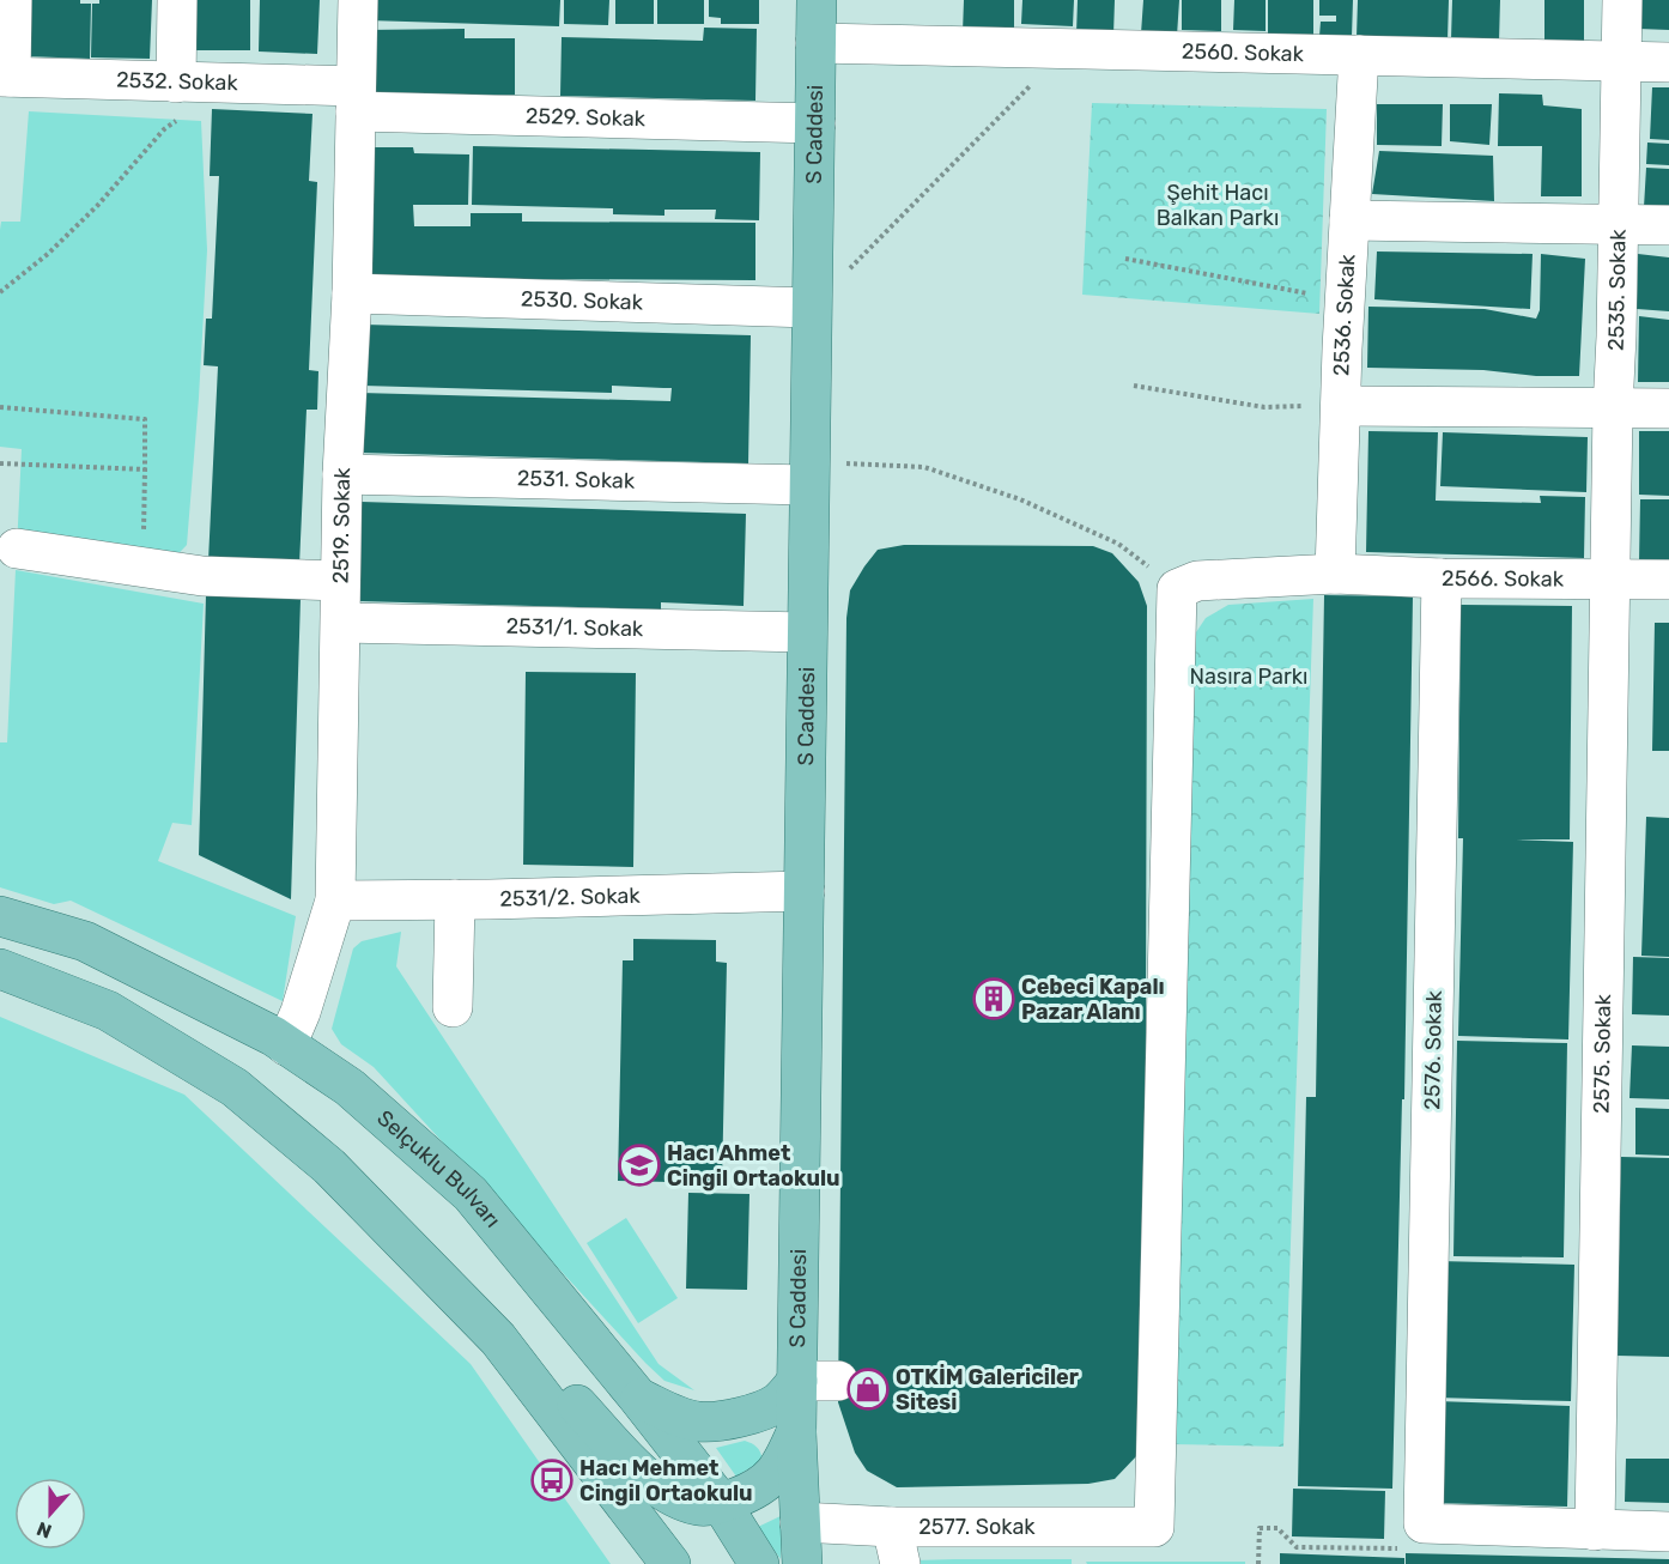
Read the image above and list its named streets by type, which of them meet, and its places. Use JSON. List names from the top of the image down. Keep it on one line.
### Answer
{"streets":{"main road":["S Caddesi","Selçuklu Bulvarı"],"street":["2560. Sokak","2532. Sokak","2529. Sokak","2535. Sokak","2530. Sokak","2536. Sokak","2531. Sokak","2519. Sokak","2566. Sokak","2531/1. Sokak","2531/2. Sokak","2576. Sokak","2575. Sokak","2577. Sokak"]},"crossings":[["2560. Sokak","S Caddesi"],["2560. Sokak","2535. Sokak"],["2560. Sokak","2536. Sokak"],["2532. Sokak","2529. Sokak"],["2532. Sokak","2519. Sokak"],["2529. Sokak","S Caddesi"],["2529. Sokak","2519. Sokak"],["S Caddesi","2530. Sokak"],["S Caddesi","2531. Sokak"],["S Caddesi","2531/1. Sokak"],["S Caddesi","2531/2. Sokak"],["S Caddesi","2577. Sokak"],["2535. Sokak","2566. Sokak"],["2535. Sokak","2575. Sokak"],["2530. Sokak","2519. Sokak"],["2536. Sokak","2566. Sokak"],["2531. Sokak","2519. Sokak"],["2519. Sokak","2531/1. Sokak"],["2519. Sokak","2531/2. Sokak"],["2519. Sokak","Selçuklu Bulvarı"],["2566. Sokak","2576. Sokak"],["2566. Sokak","2575. Sokak"],["2566. Sokak","2577. Sokak"]],"parks":["Şehit Hacı Balkan Parkı","Nasıra Parkı"],"places":{"building":["Cebeci Kapalı Pazar Alanı"],"school or university":["Hacı Ahmet Cingil Ortaokulu"],"shop":["OTKİM Galericiler Sitesi"],"bus stop":["Hacı Mehmet Cingil Ortaokulu"]},"north":"bottom"}
